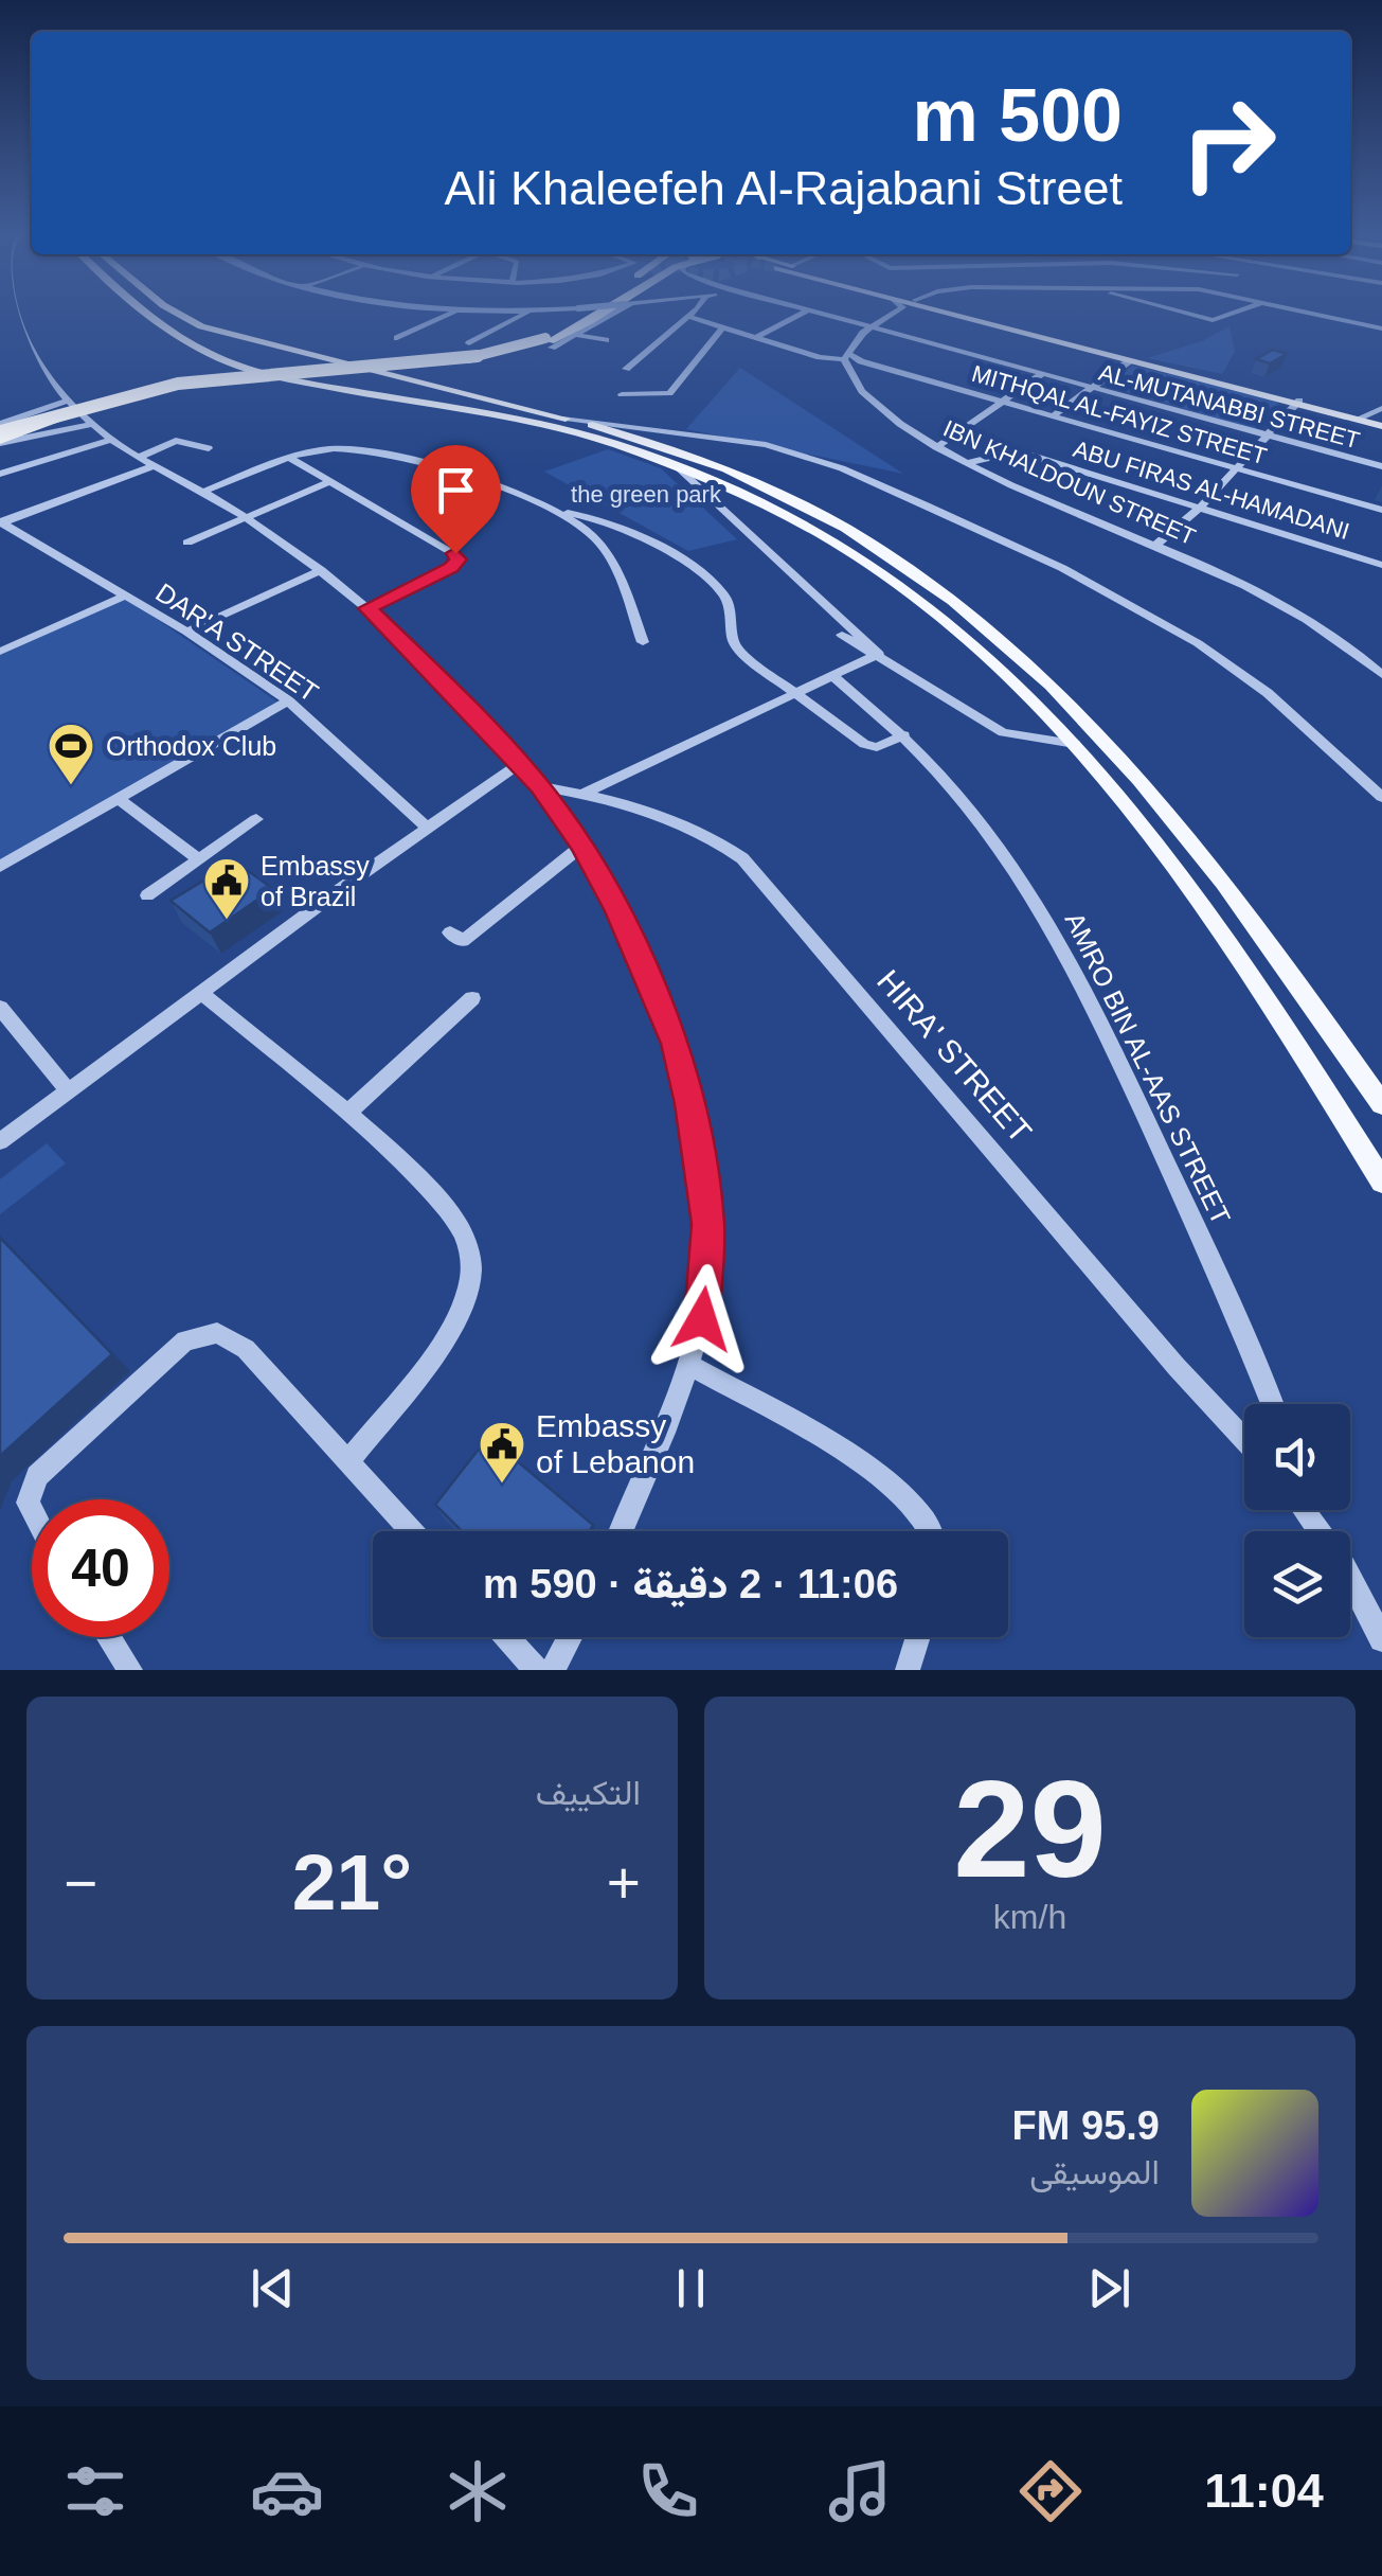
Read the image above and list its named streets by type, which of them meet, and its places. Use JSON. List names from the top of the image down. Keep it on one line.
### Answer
{"streets":{"street":["AL-MUTANABBI STREET","MITHQAL AL-FAYIZ STREET","IBN KHALDOUN STREET","ABU FIRAS AL-HAMADANI","DAR'A STREET","HIRA' STREET","AMRO BIN AL-AAS STREET"]},"crossings":[["MITHQAL AL-FAYIZ STREET","IBN KHALDOUN STREET"],["IBN KHALDOUN STREET","ABU FIRAS AL-HAMADANI"]],"parks":["the green park"],"places":{"sports":["Orthodox Club"],"public building":["Embassy of Brazil","Embassy of Lebanon"]},"page":{"turn":["500 m","Ali Khaleefeh Al-Rajabani Street"],"limit":"40","trip":"11:06 · 2 دقيقة · 590 m","tile":[["29","km/h"],"التكييف"],"heat":["−","21°","+"],"song":["95.9 FM","الموسيقى"],"tabs":"11:04"}}
